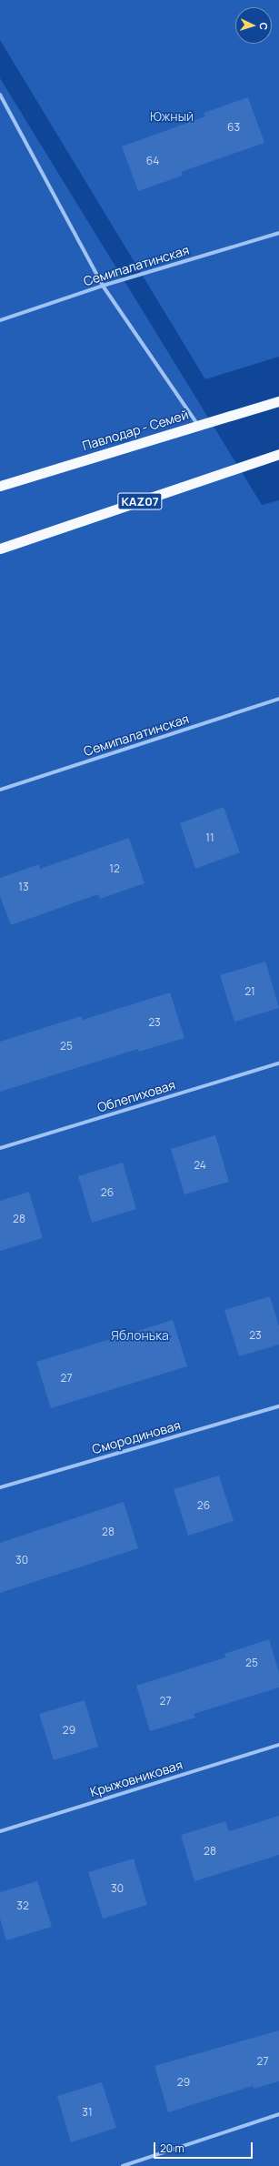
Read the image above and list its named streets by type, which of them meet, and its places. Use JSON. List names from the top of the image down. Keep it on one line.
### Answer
{"streets":{"highway":["Павлодар - Семей","KAZ07"],"street":["Семипалатинская","Облепиховая","Смородиновая","Крыжовниковая"]},"parks":["Южный","Яблонька"],"house_numbers":["63","64","11","12","13","21","23","25","24","26","28","23","27","26","28","30","25","27","29","28","30","32","27","29","31"],"scale_bar":"20 m","north":"right"}
